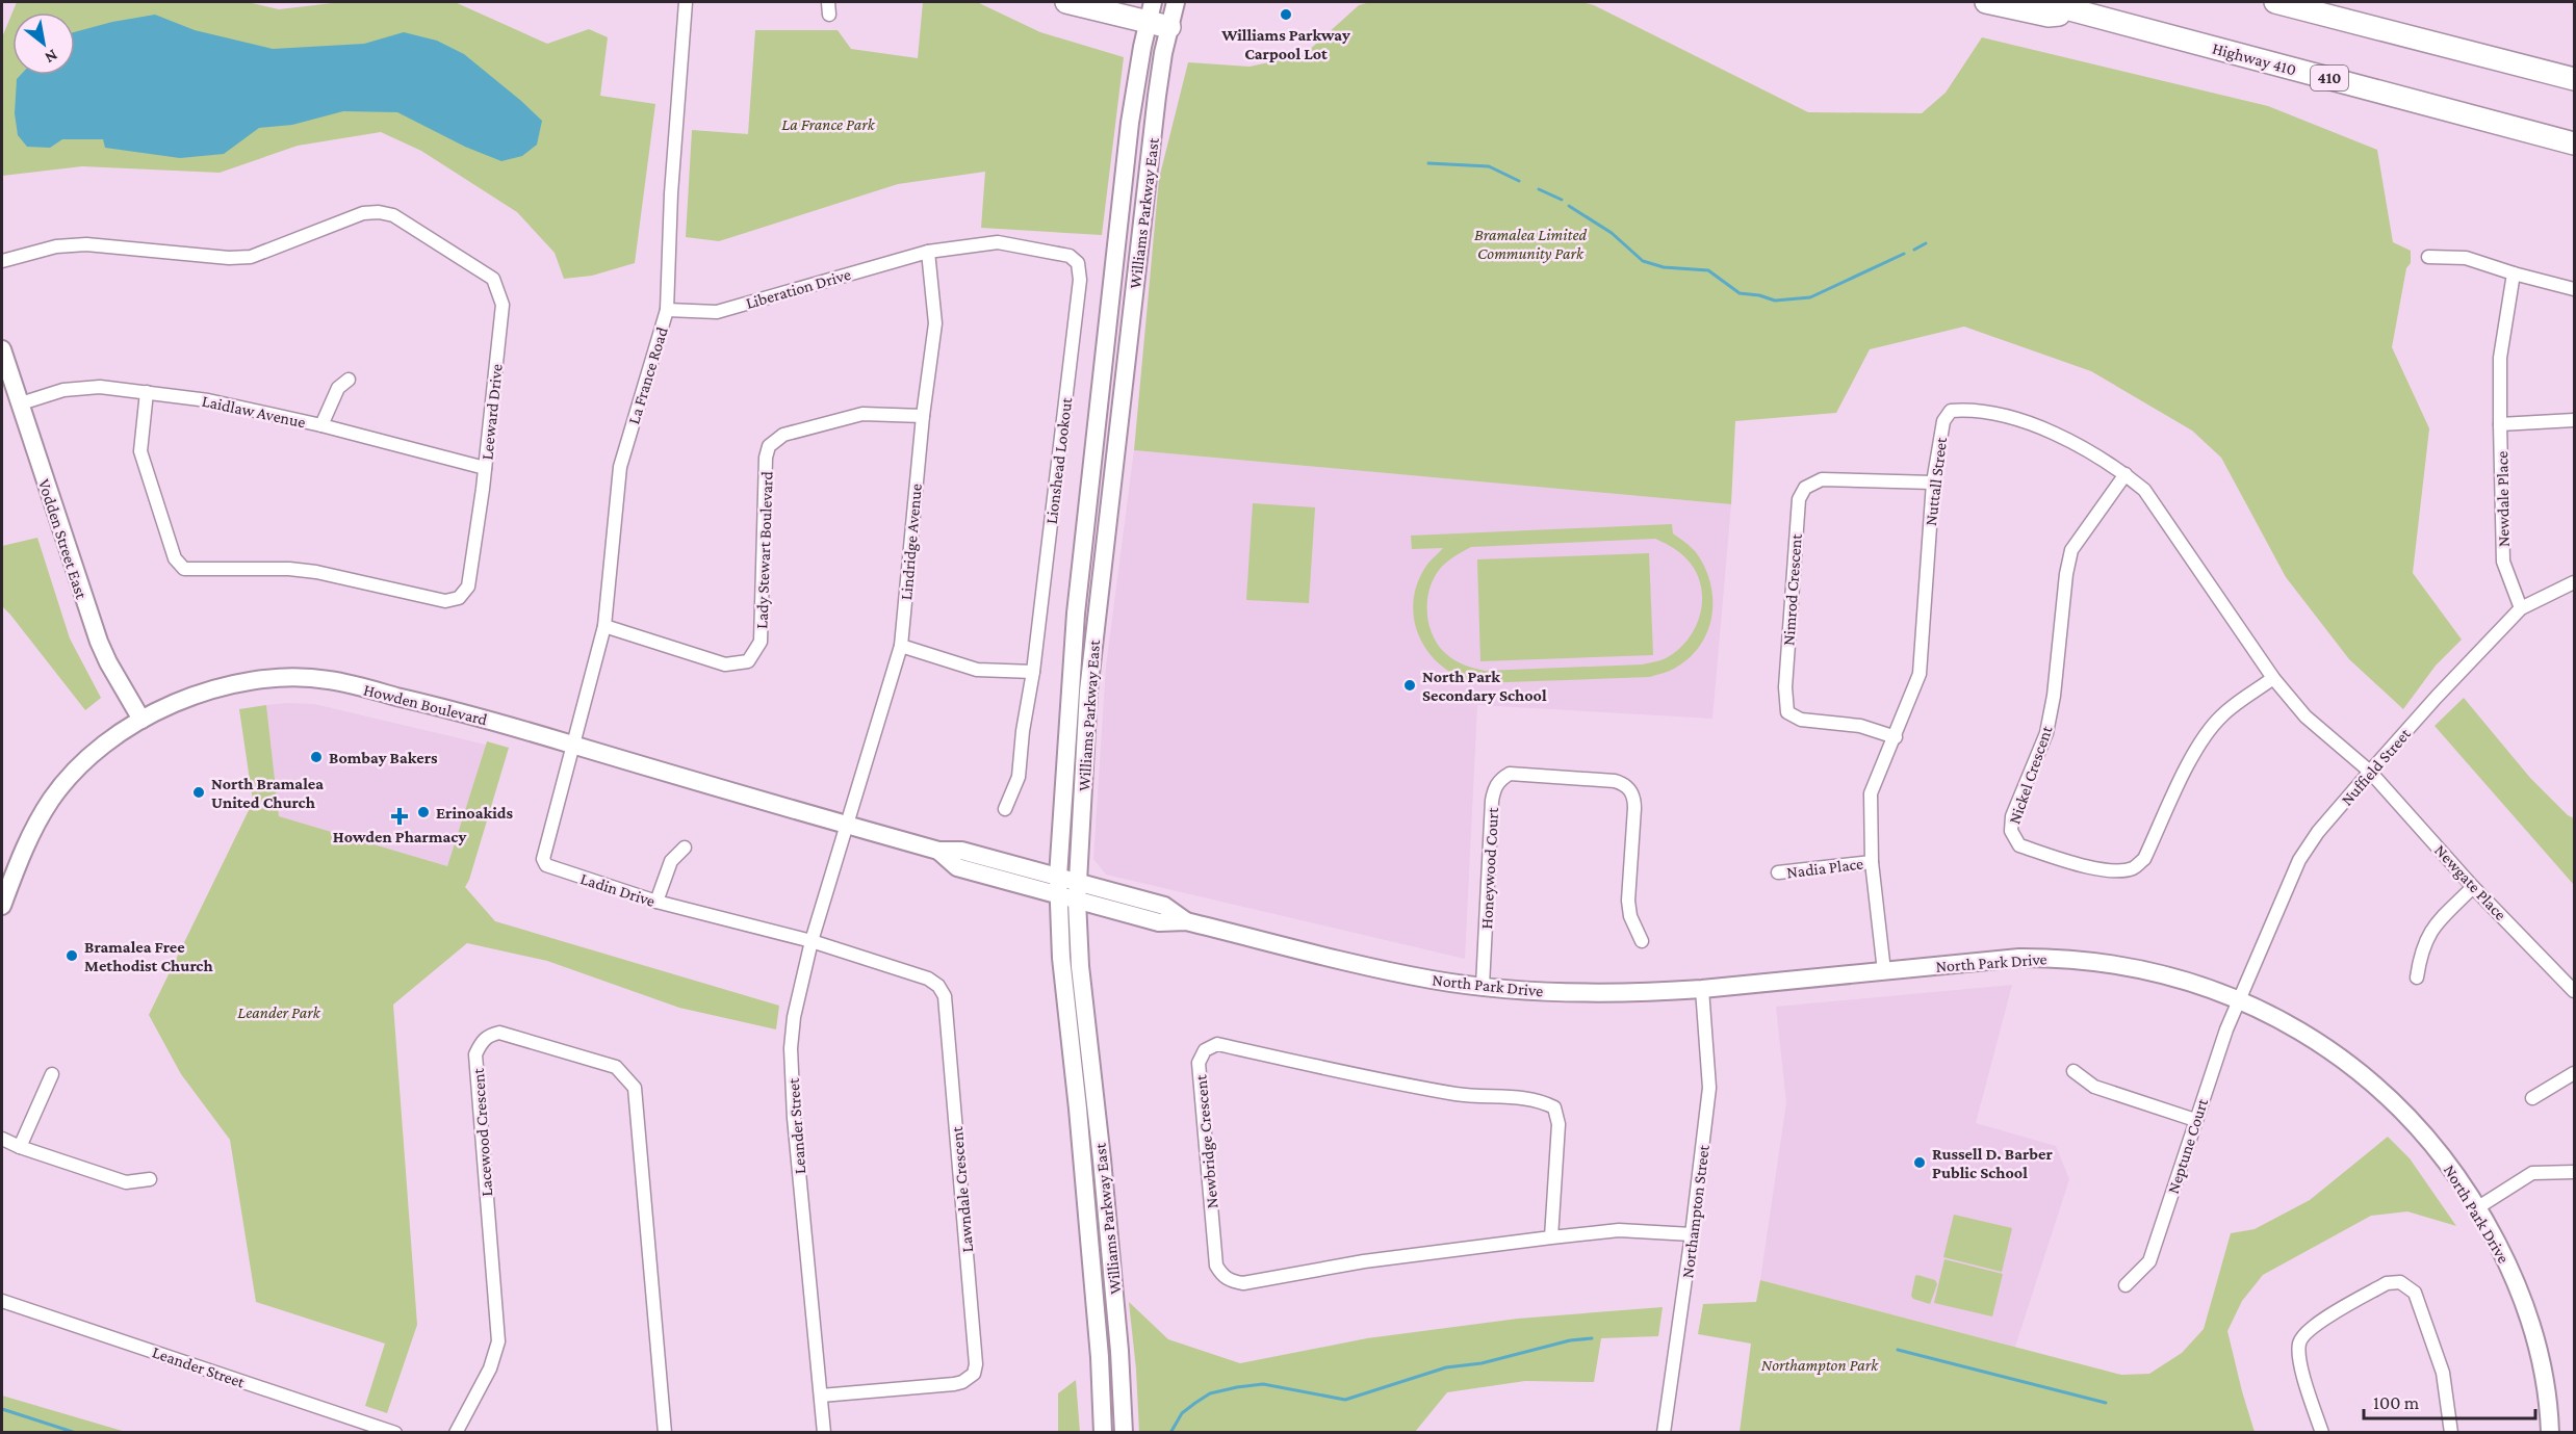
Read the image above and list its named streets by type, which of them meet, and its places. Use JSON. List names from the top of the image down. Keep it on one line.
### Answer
{"streets":{"highway":["Highway 410","410"],"main road":["Williams Parkway East","Vodden Street East","Howden Boulevard","North Park Drive"],"street":["Liberation Drive","La France Road","Laidlaw Avenue","Leeward Drive","Lionshead Lookout","Nuttall Street","Newdale Place","Lindridge Avenue","Lady Stewart Boulevard","Nimrod Crescent","Nuffield Street","Nickel Crescent","Nadia Place","Honeywood Court","Newgate Place","Ladin Drive","Leander Street","Lacewood Crescent","Newbridge Crescent","Neptune Court","Lawndale Crescent","Northampton Street"]},"crossings":[["Williams Parkway East","Howden Boulevard"],["Williams Parkway East","North Park Drive"],["Liberation Drive","La France Road"],["Liberation Drive","Lionshead Lookout"],["Liberation Drive","Lindridge Avenue"],["La France Road","Lady Stewart Boulevard"],["La France Road","Howden Boulevard"],["La France Road","Ladin Drive"],["Laidlaw Avenue","Leeward Drive"],["Laidlaw Avenue","Vodden Street East"],["Lionshead Lookout","Lindridge Avenue"],["Nuttall Street","Nimrod Crescent"],["Nuttall Street","Nuffield Street"],["Nuttall Street","Nickel Crescent"],["Nuttall Street","Nadia Place"],["Nuttall Street","Newgate Place"],["Nuttall Street","North Park Drive"],["Newdale Place","Nuffield Street"],["Vodden Street East","Howden Boulevard"],["Lindridge Avenue","Lady Stewart Boulevard"],["Lindridge Avenue","Howden Boulevard"],["Lindridge Avenue","Leander Street"],["Howden Boulevard","Ladin Drive"],["Howden Boulevard","North Park Drive"],["Howden Boulevard","Leander Street"],["Nuffield Street","Newgate Place"],["Nuffield Street","North Park Drive"],["Nuffield Street","Neptune Court"],["Honeywood Court","North Park Drive"],["Ladin Drive","Leander Street"],["Ladin Drive","Lawndale Crescent"],["North Park Drive","Neptune Court"],["North Park Drive","Northampton Street"],["Leander Street","Lawndale Crescent"],["Newbridge Crescent","Northampton Street"]],"parks":["La France Park","Bramalea Limited Community Park","Leander Park","Northampton Park"],"places":{"other":["Williams Parkway Carpool Lot","North Park Secondary School","Bombay Bakers","North Bramalea United Church","Erinoakids","Bramalea Free Methodist Church","Russell D. Barber Public School"],"health":["Howden Pharmacy"]},"scale_bar":"100 m","north":"bottom right"}
